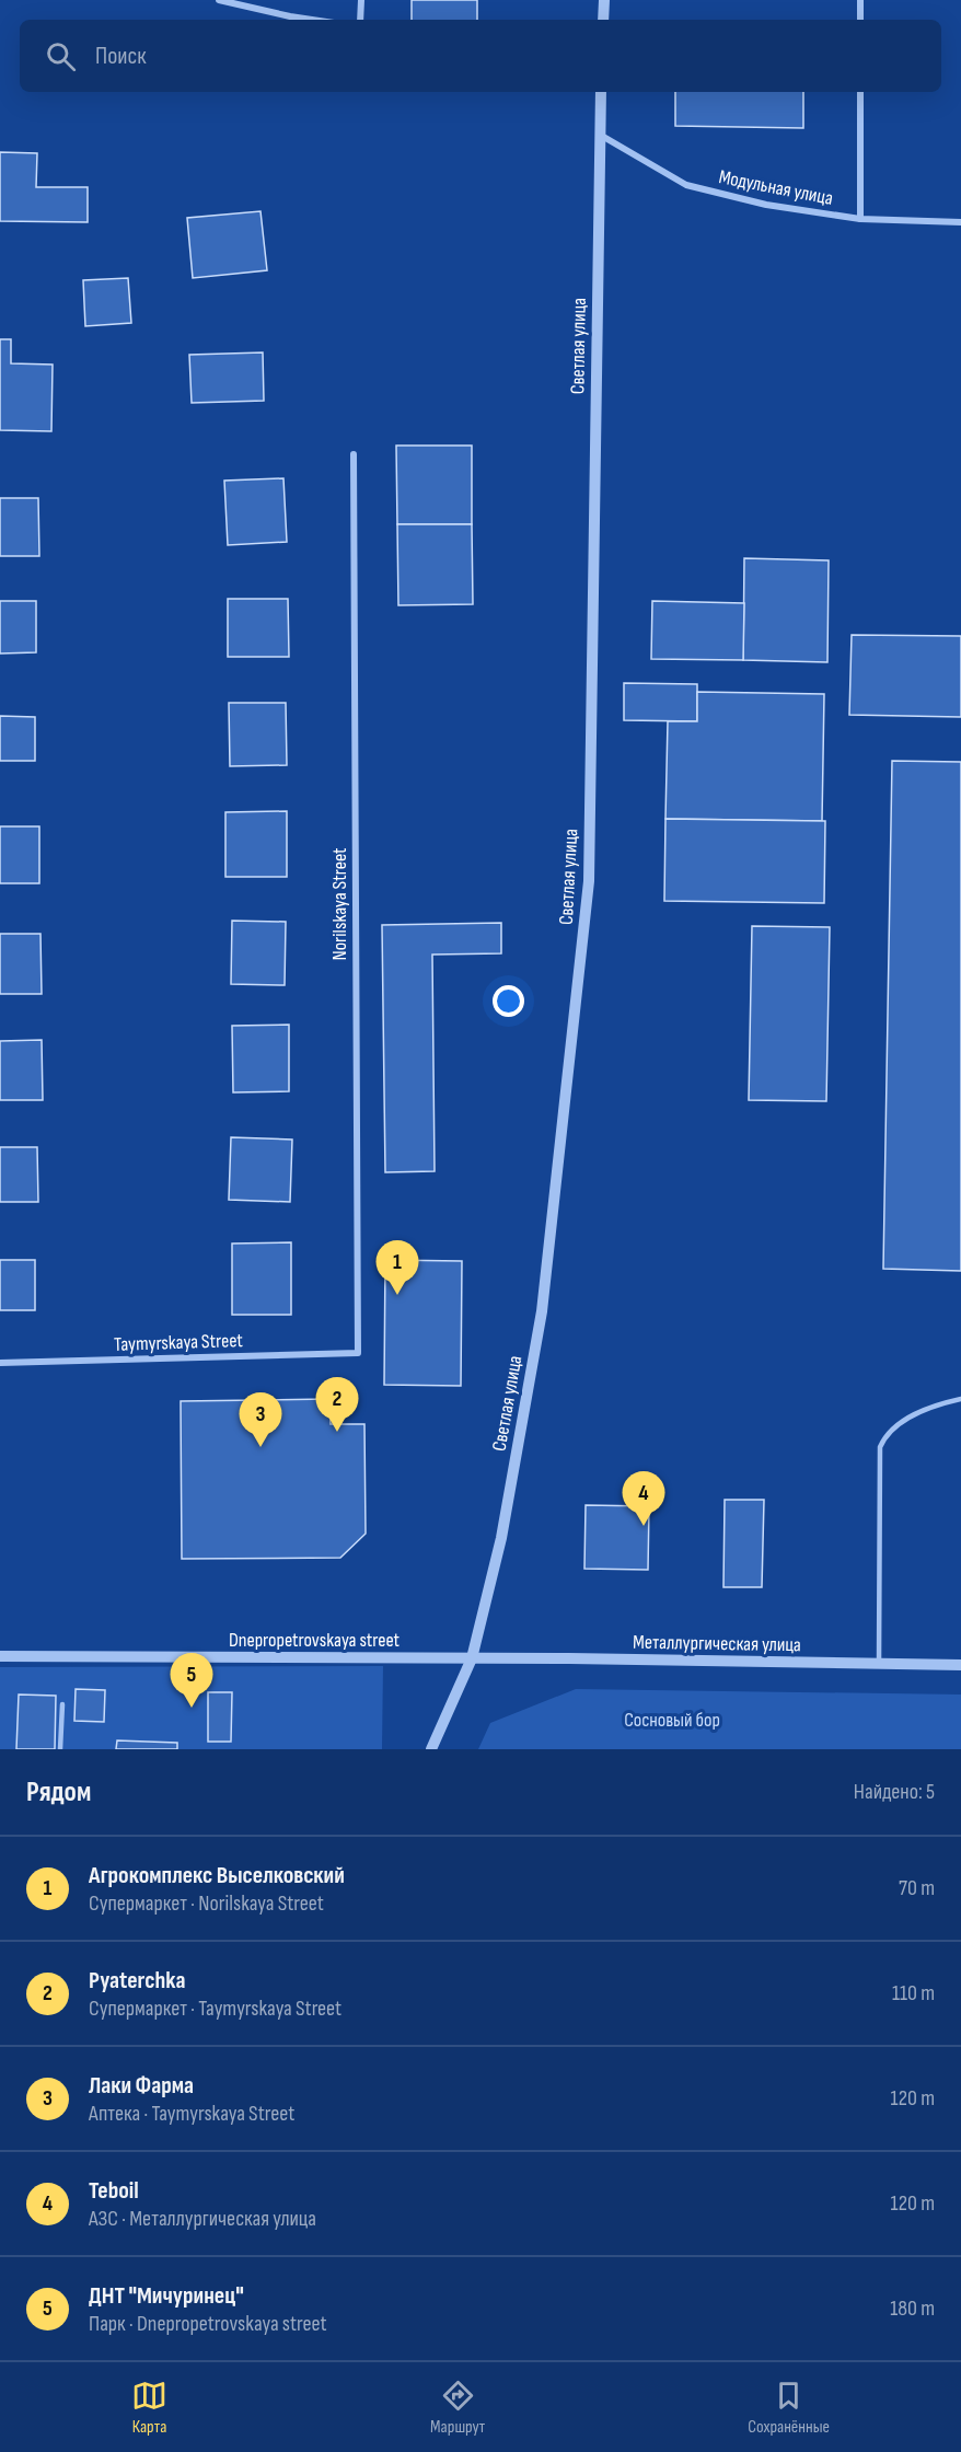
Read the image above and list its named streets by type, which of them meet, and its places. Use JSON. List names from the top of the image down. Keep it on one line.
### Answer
{"streets":{"street":["Модульная улица","Светлая улица","Norilskaya Street","Taymyrskaya Street","Dnepropetrovskaya street","Металлургическая улица"]},"crossings":[["Модульная улица","Светлая улица"],["Светлая улица","Dnepropetrovskaya street"],["Светлая улица","Металлургическая улица"],["Norilskaya Street","Taymyrskaya Street"],["Dnepropetrovskaya street","Металлургическая улица"]],"parks":["Сосновый бор"],"page":{"search":"Поиск","pins":["1","2","3","4","5"],"heading":["Рядом","Найдено: 5"],"list":[{"mark":"1","name":"Агрокомплекс Выселковский","note":"Супермаркет · Norilskaya Street","value":"70 m"},{"mark":"2","name":"Pyaterchka","note":"Супермаркет · Taymyrskaya Street","value":"110 m"},{"mark":"3","name":"Лаки Фарма","note":"Аптека · Taymyrskaya Street","value":"120 m"},{"mark":"4","name":"Teboil","note":"АЗС · Металлургическая улица","value":"120 m"},{"mark":"5","name":"ДНТ \"Мичуринец\"","note":"Парк · Dnepropetrovskaya street","value":"180 m"}],"nav":["Карта","Маршрут","Сохранённые"]}}
